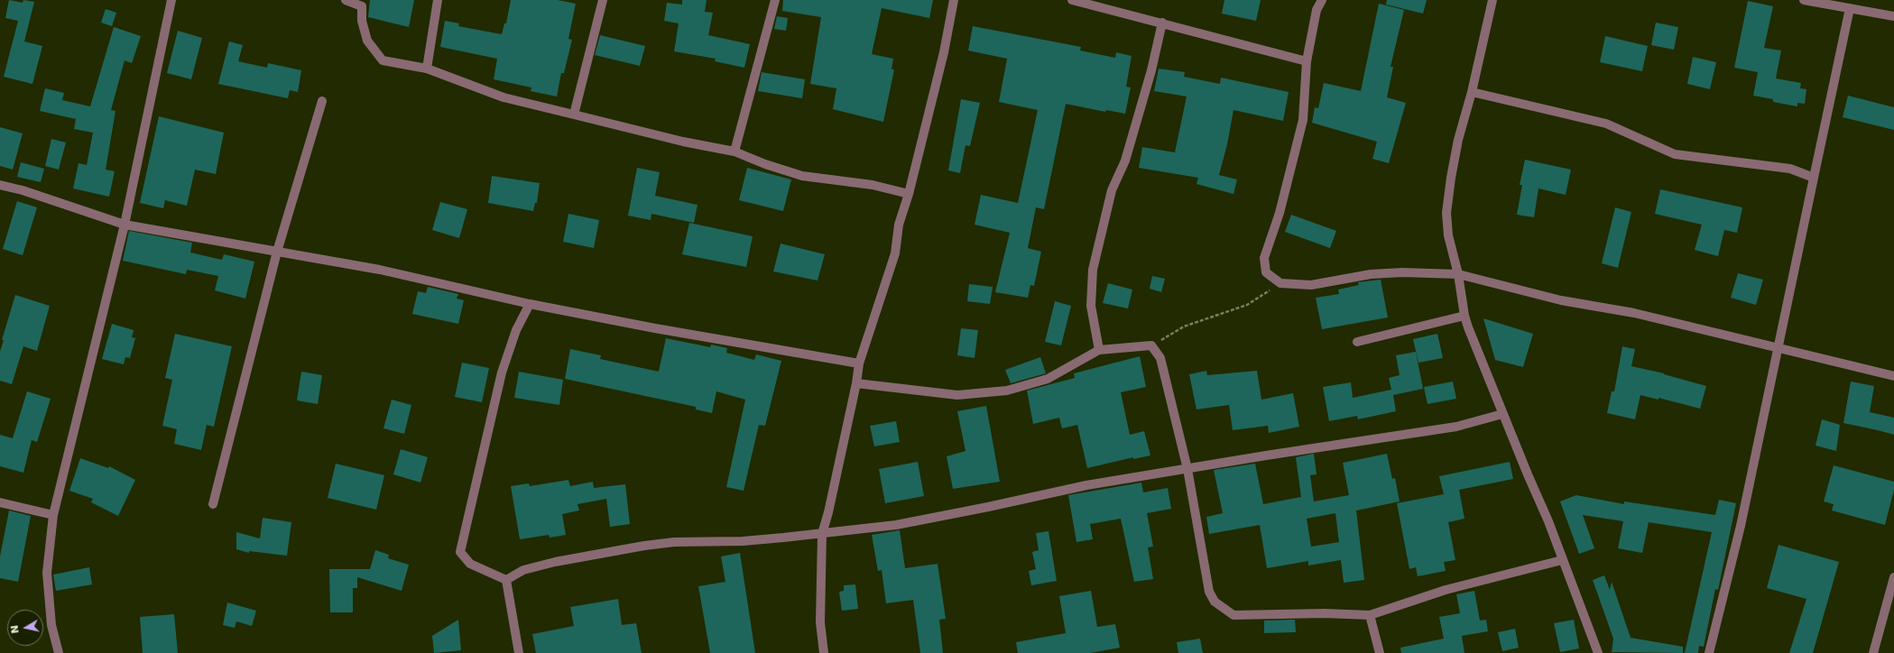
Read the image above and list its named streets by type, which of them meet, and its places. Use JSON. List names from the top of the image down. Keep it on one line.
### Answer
{"north":"left"}
